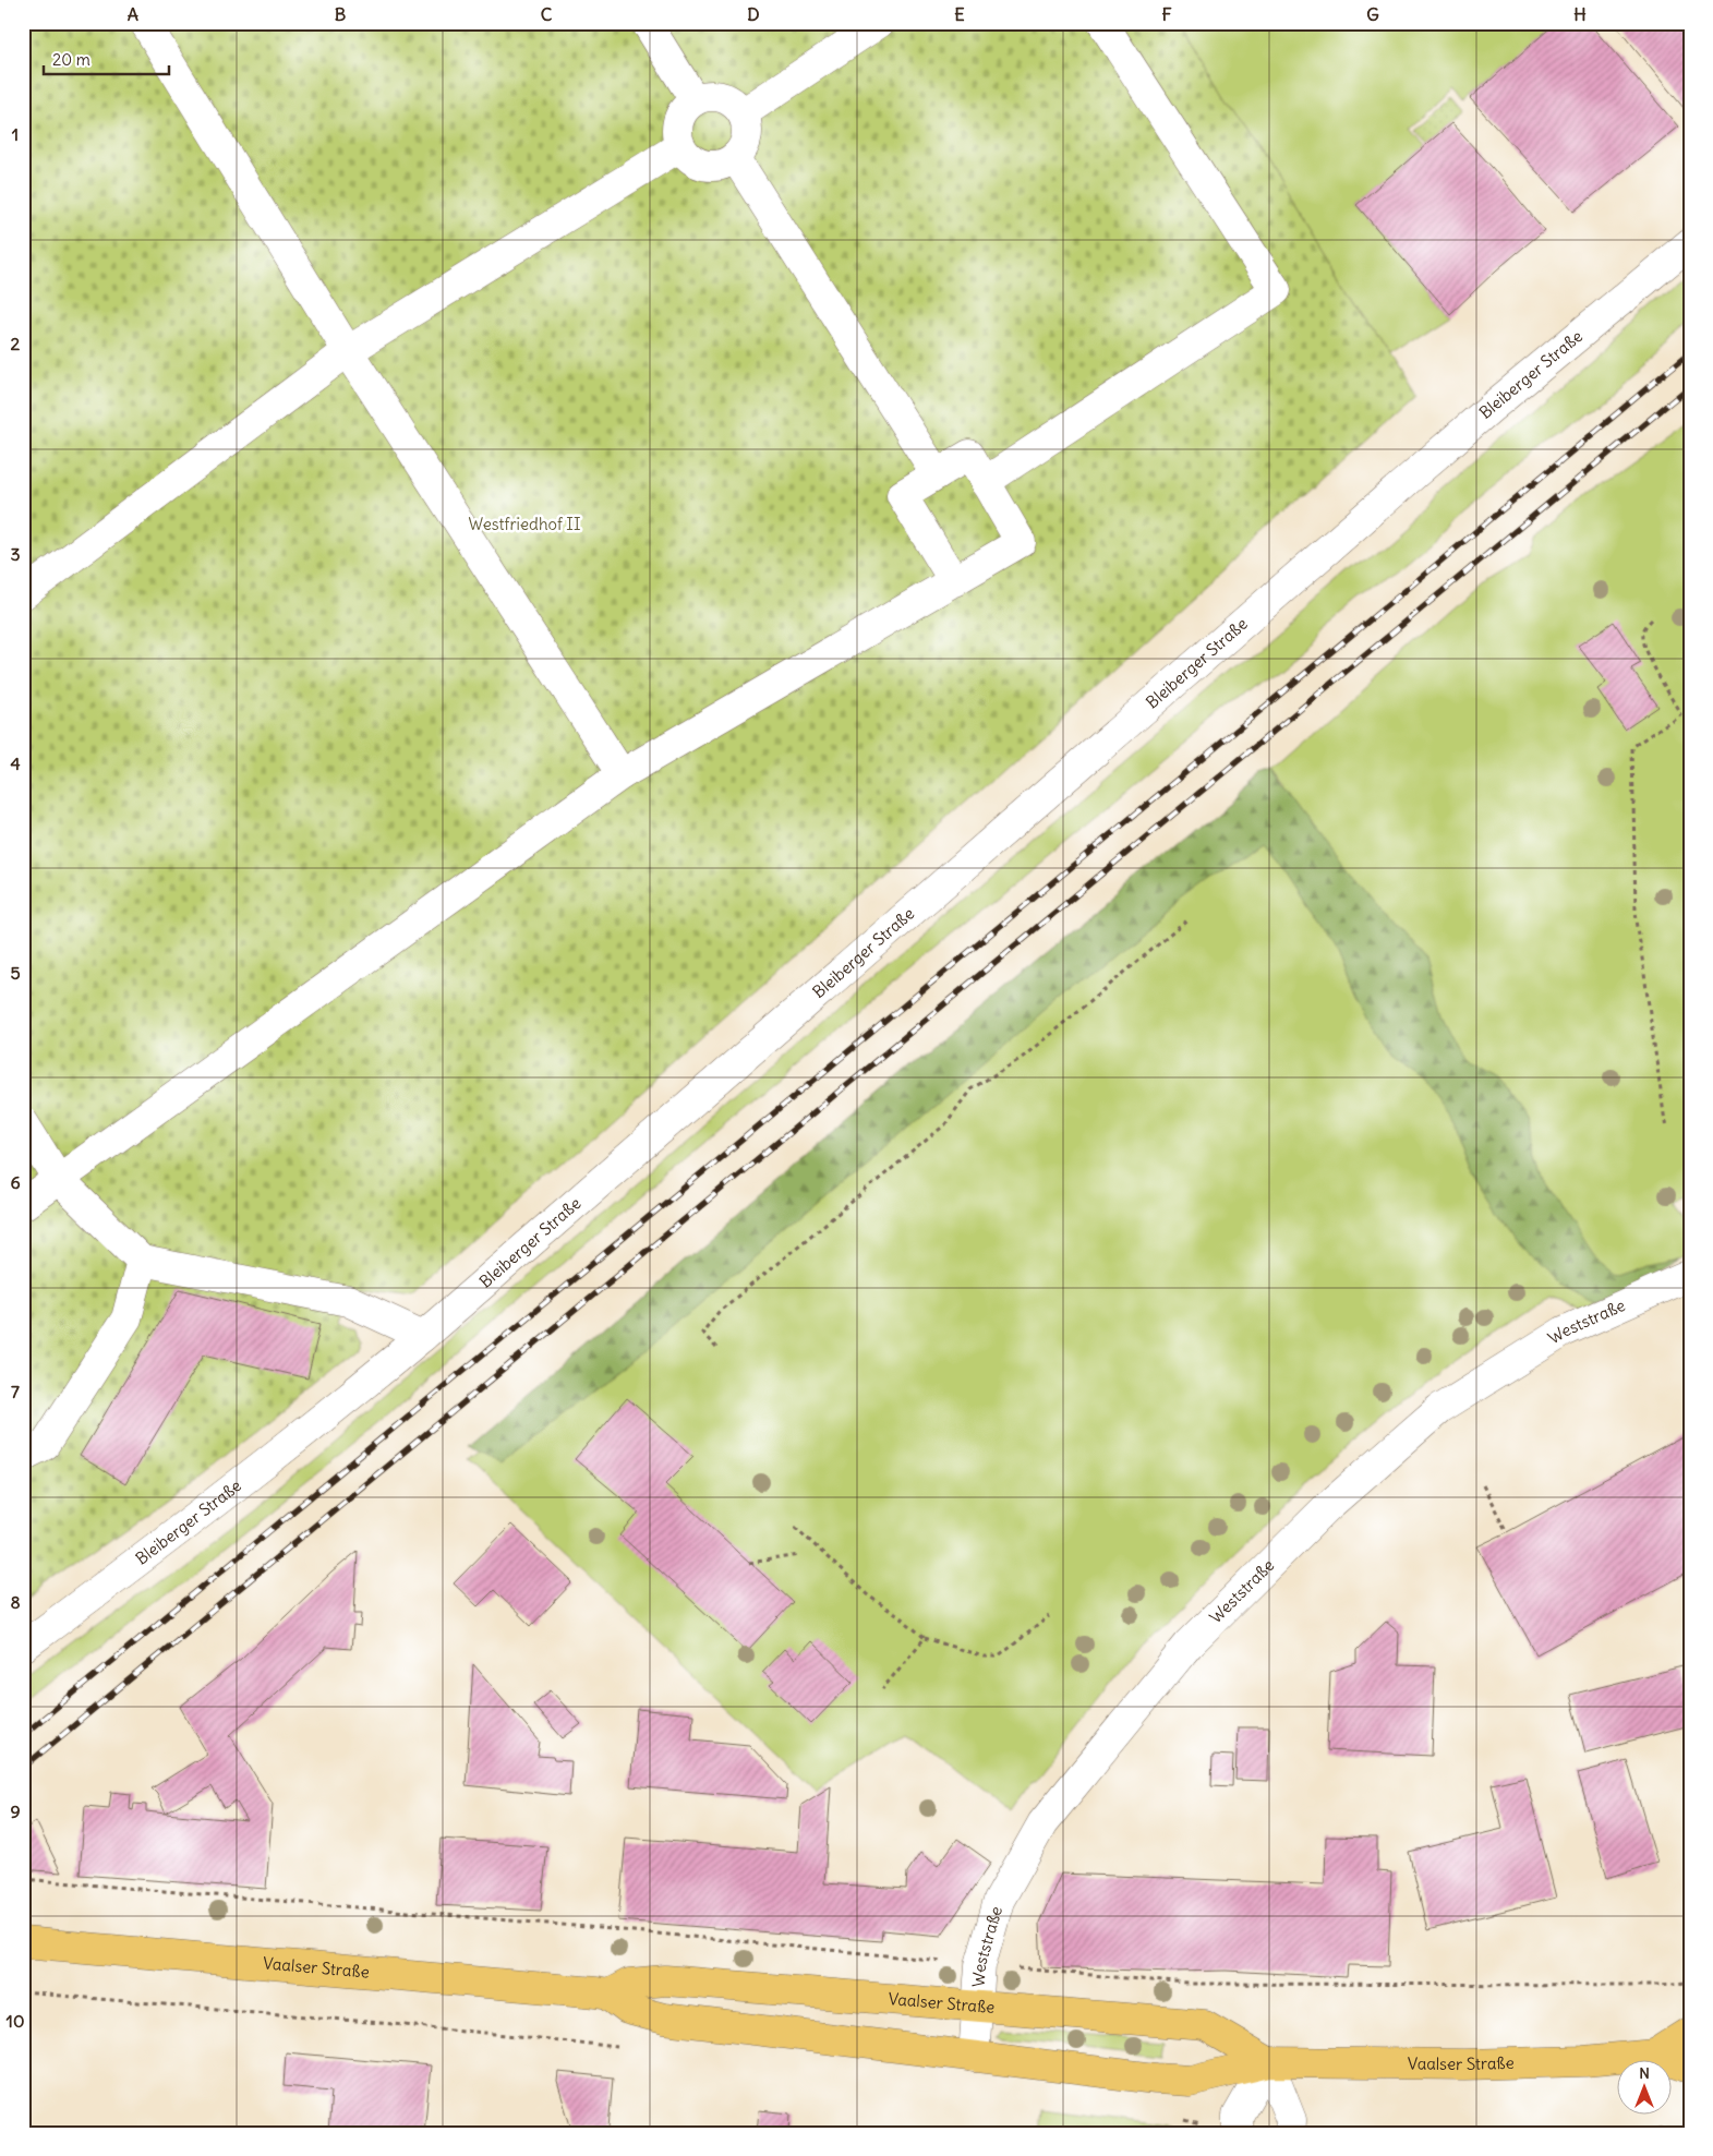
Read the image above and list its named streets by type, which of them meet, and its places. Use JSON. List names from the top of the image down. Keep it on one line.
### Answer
{"streets":{"main road":["Vaalser Straße"],"street":["Bleiberger Straße","Weststraße"]},"crossings":[["Weststraße","Vaalser Straße"]],"parks":["Westfriedhof II"],"scale_bar":"20 m","north":"top","grid":{"columns":["A","B","C","D","E","F","G","H"],"rows":["1","2","3","4","5","6","7","8","9","10"]}}
